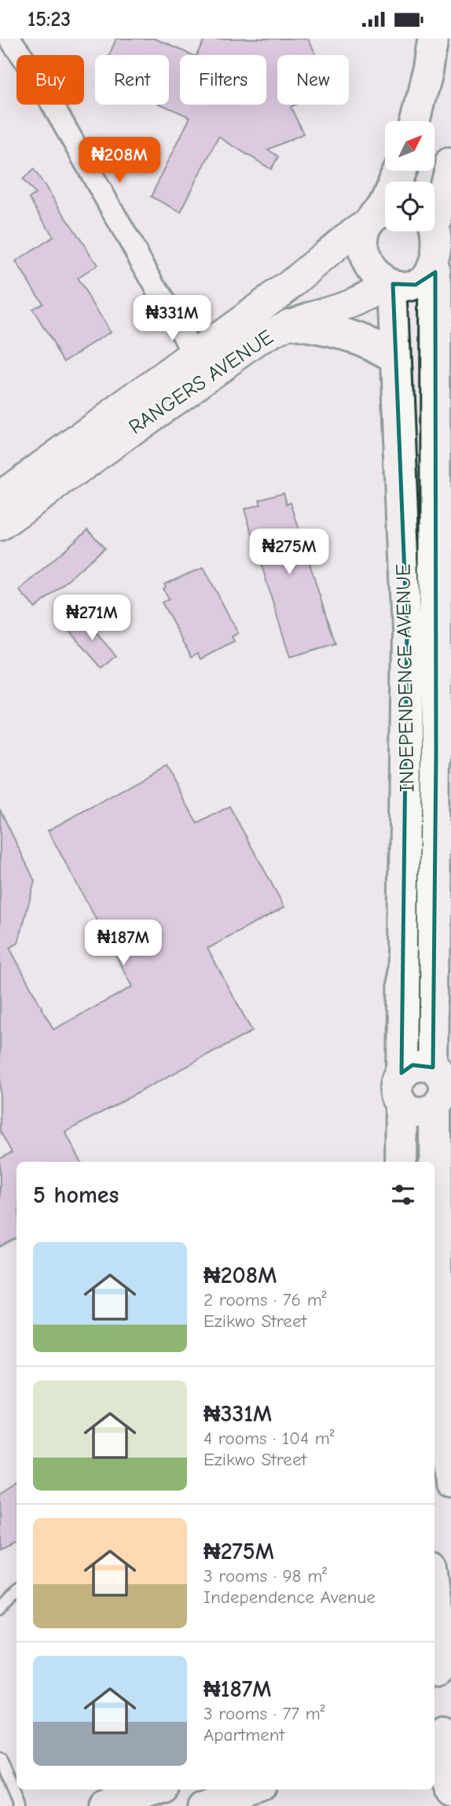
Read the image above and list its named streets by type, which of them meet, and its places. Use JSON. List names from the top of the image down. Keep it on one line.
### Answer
{"streets":{"main road":["RANGERS AVENUE","INDEPENDENCE AVENUE"]},"crossings":[["RANGERS AVENUE","INDEPENDENCE AVENUE"]],"north":"top right","page":{"status":"15:23","chip":["Buy","Rent","Filters","New"],"price":["₦208M","₦331M","₦275M","₦271M","₦187M"],"heading":"5 homes","list":[{"name":"₦208M","note":"2 rooms · 76 m² · Ezikwo Street"},{"name":"₦331M","note":"4 rooms · 104 m² · Ezikwo Street"},{"name":"₦275M","note":"3 rooms · 98 m² · Independence Avenue"},{"name":"₦187M","note":"3 rooms · 77 m² · Apartment"}]}}
